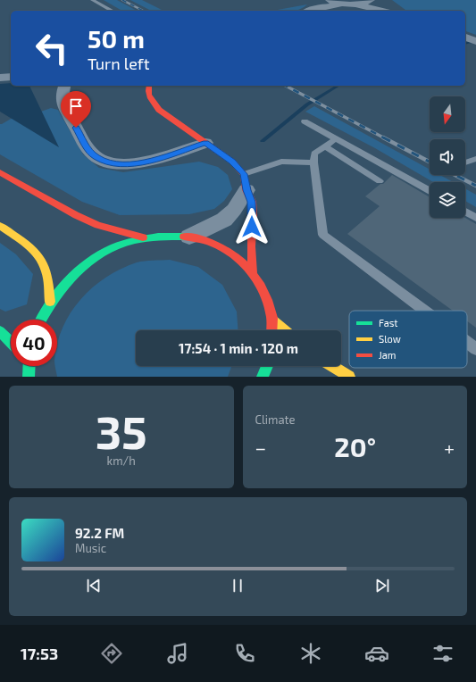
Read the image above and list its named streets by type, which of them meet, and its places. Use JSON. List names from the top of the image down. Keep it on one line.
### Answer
{"legend":["Fast","Slow","Jam"],"north":"bottom","page":{"turn":["50 m","Turn left"],"limit":"40","trip":"17:54 · 1 min · 120 m","tile":[["35","km/h"],"Climate"],"heat":["−","20°","+"],"song":["92.2 FM","Music"],"tabs":"17:53"}}
